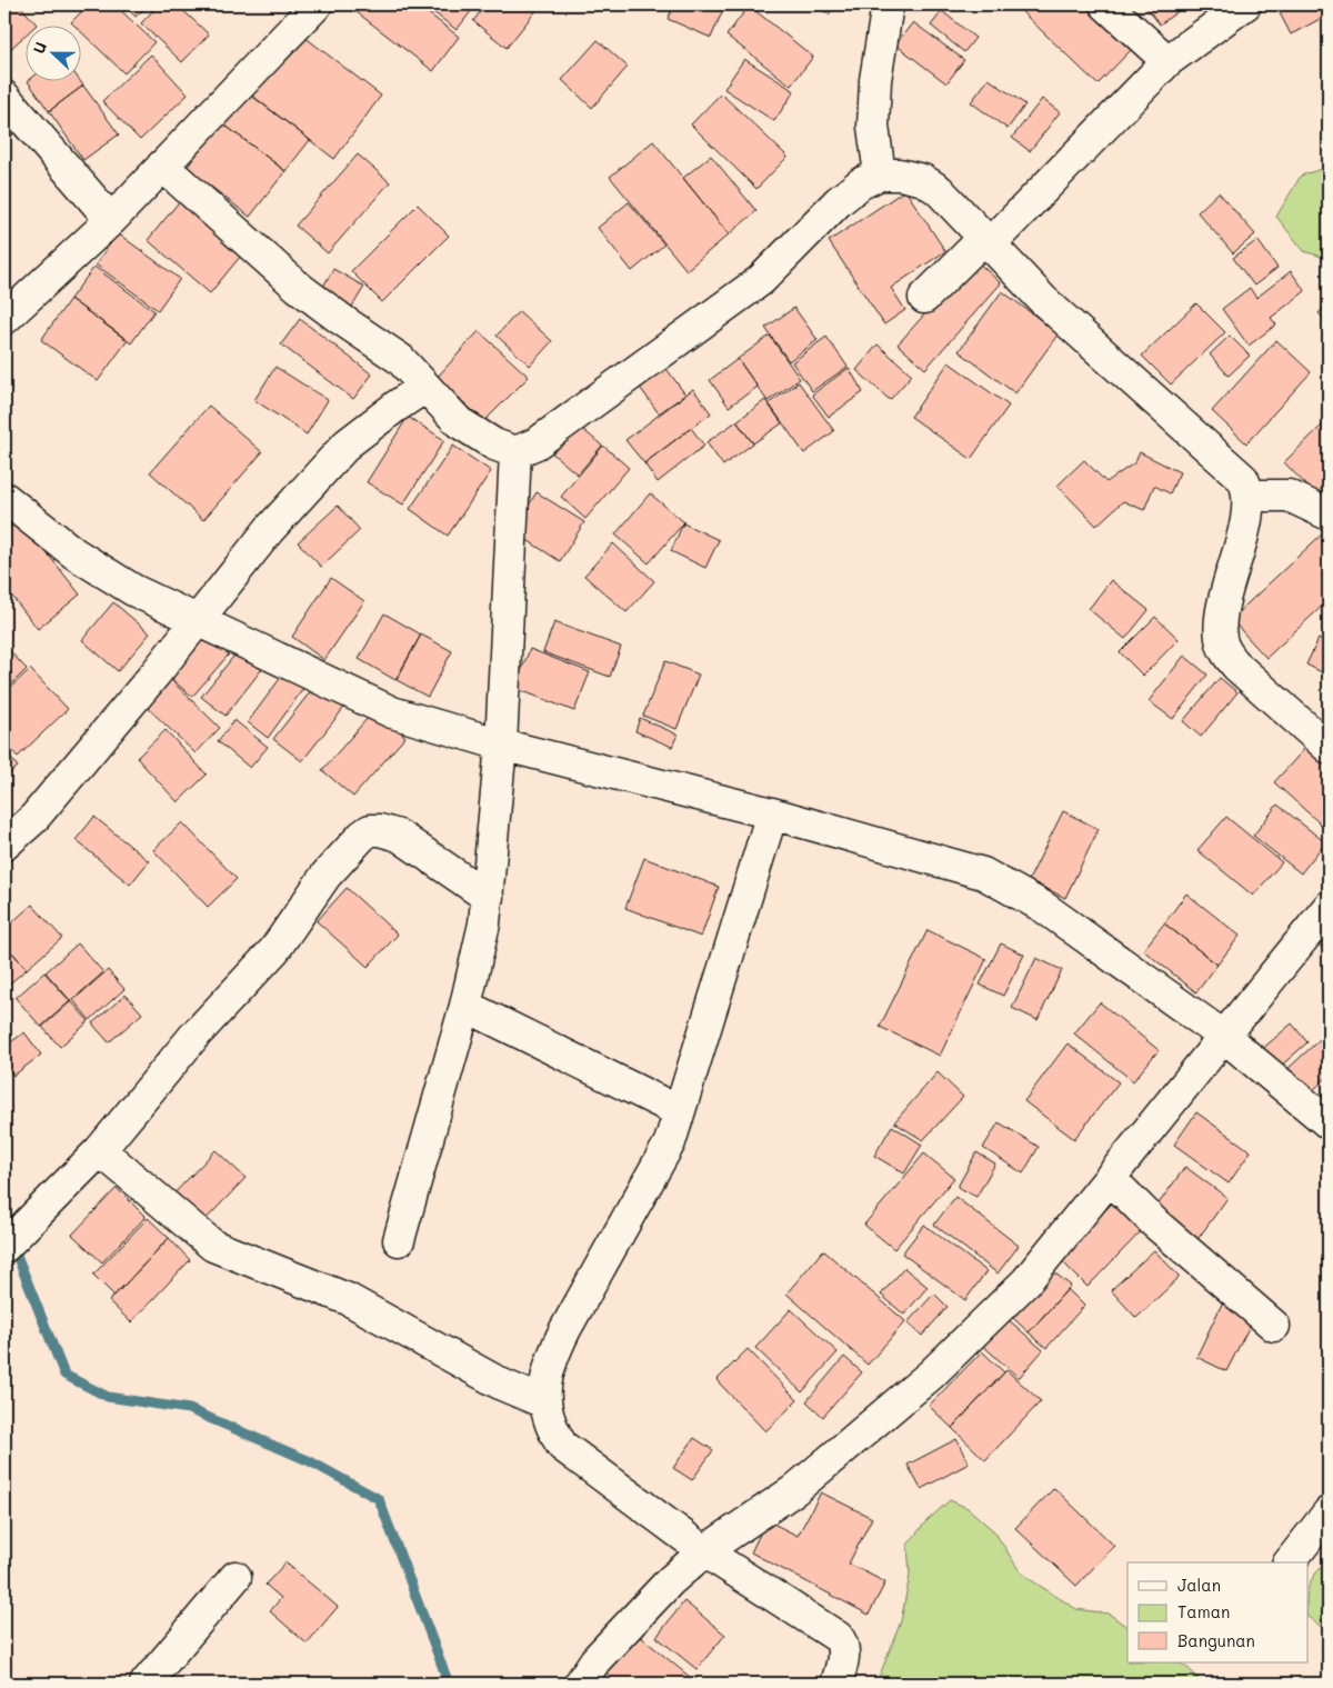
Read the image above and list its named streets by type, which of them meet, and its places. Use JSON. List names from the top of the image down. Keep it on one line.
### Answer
{"legend":["Jalan","Taman","Bangunan"],"north":"left"}
